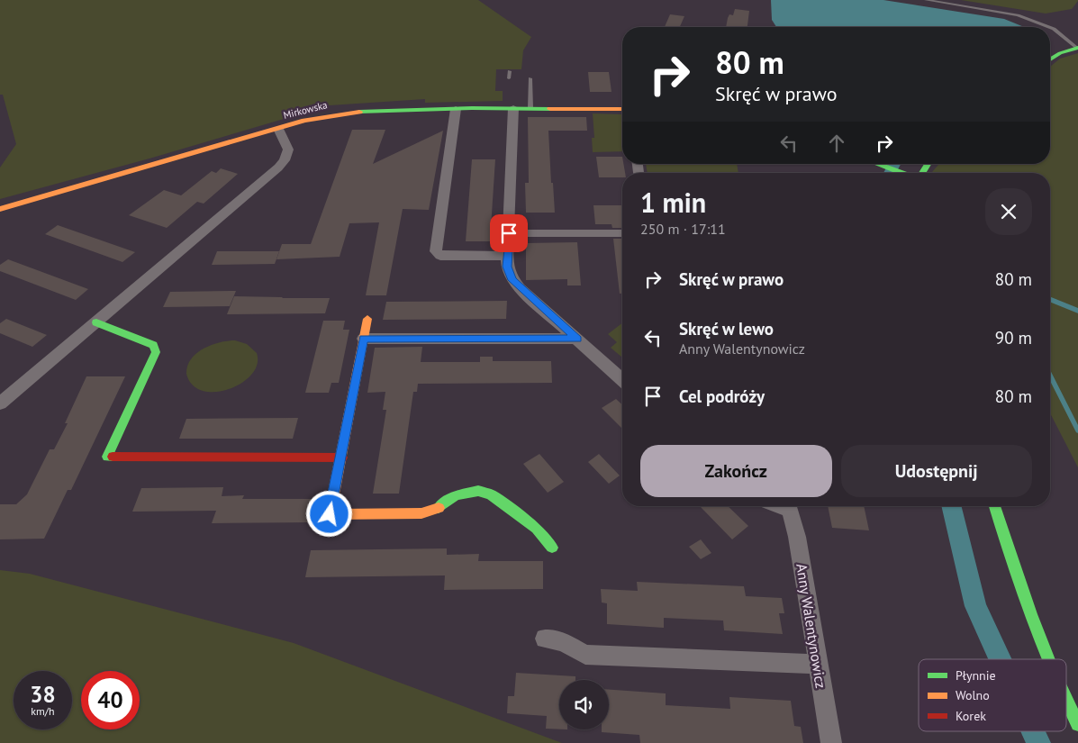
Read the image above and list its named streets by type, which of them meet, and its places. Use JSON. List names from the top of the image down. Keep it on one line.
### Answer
{"streets":{"street":["Mirkowska","Anny Walentynowicz"]},"legend":["Płynnie","Wolno","Korek"],"page":{"turn":["80 m","Skręć w prawo"],"heading":["1 min","250 m · 17:11"],"list":[{"name":"Skręć w prawo","value":"80 m"},{"name":"Skręć w lewo","note":"Anny Walentynowicz","value":"90 m"},{"name":"Cel podróży","value":"80 m"}],"buttons":["Zakończ","Udostępnij"],"speed":"38 km/h","limit":"40"}}
